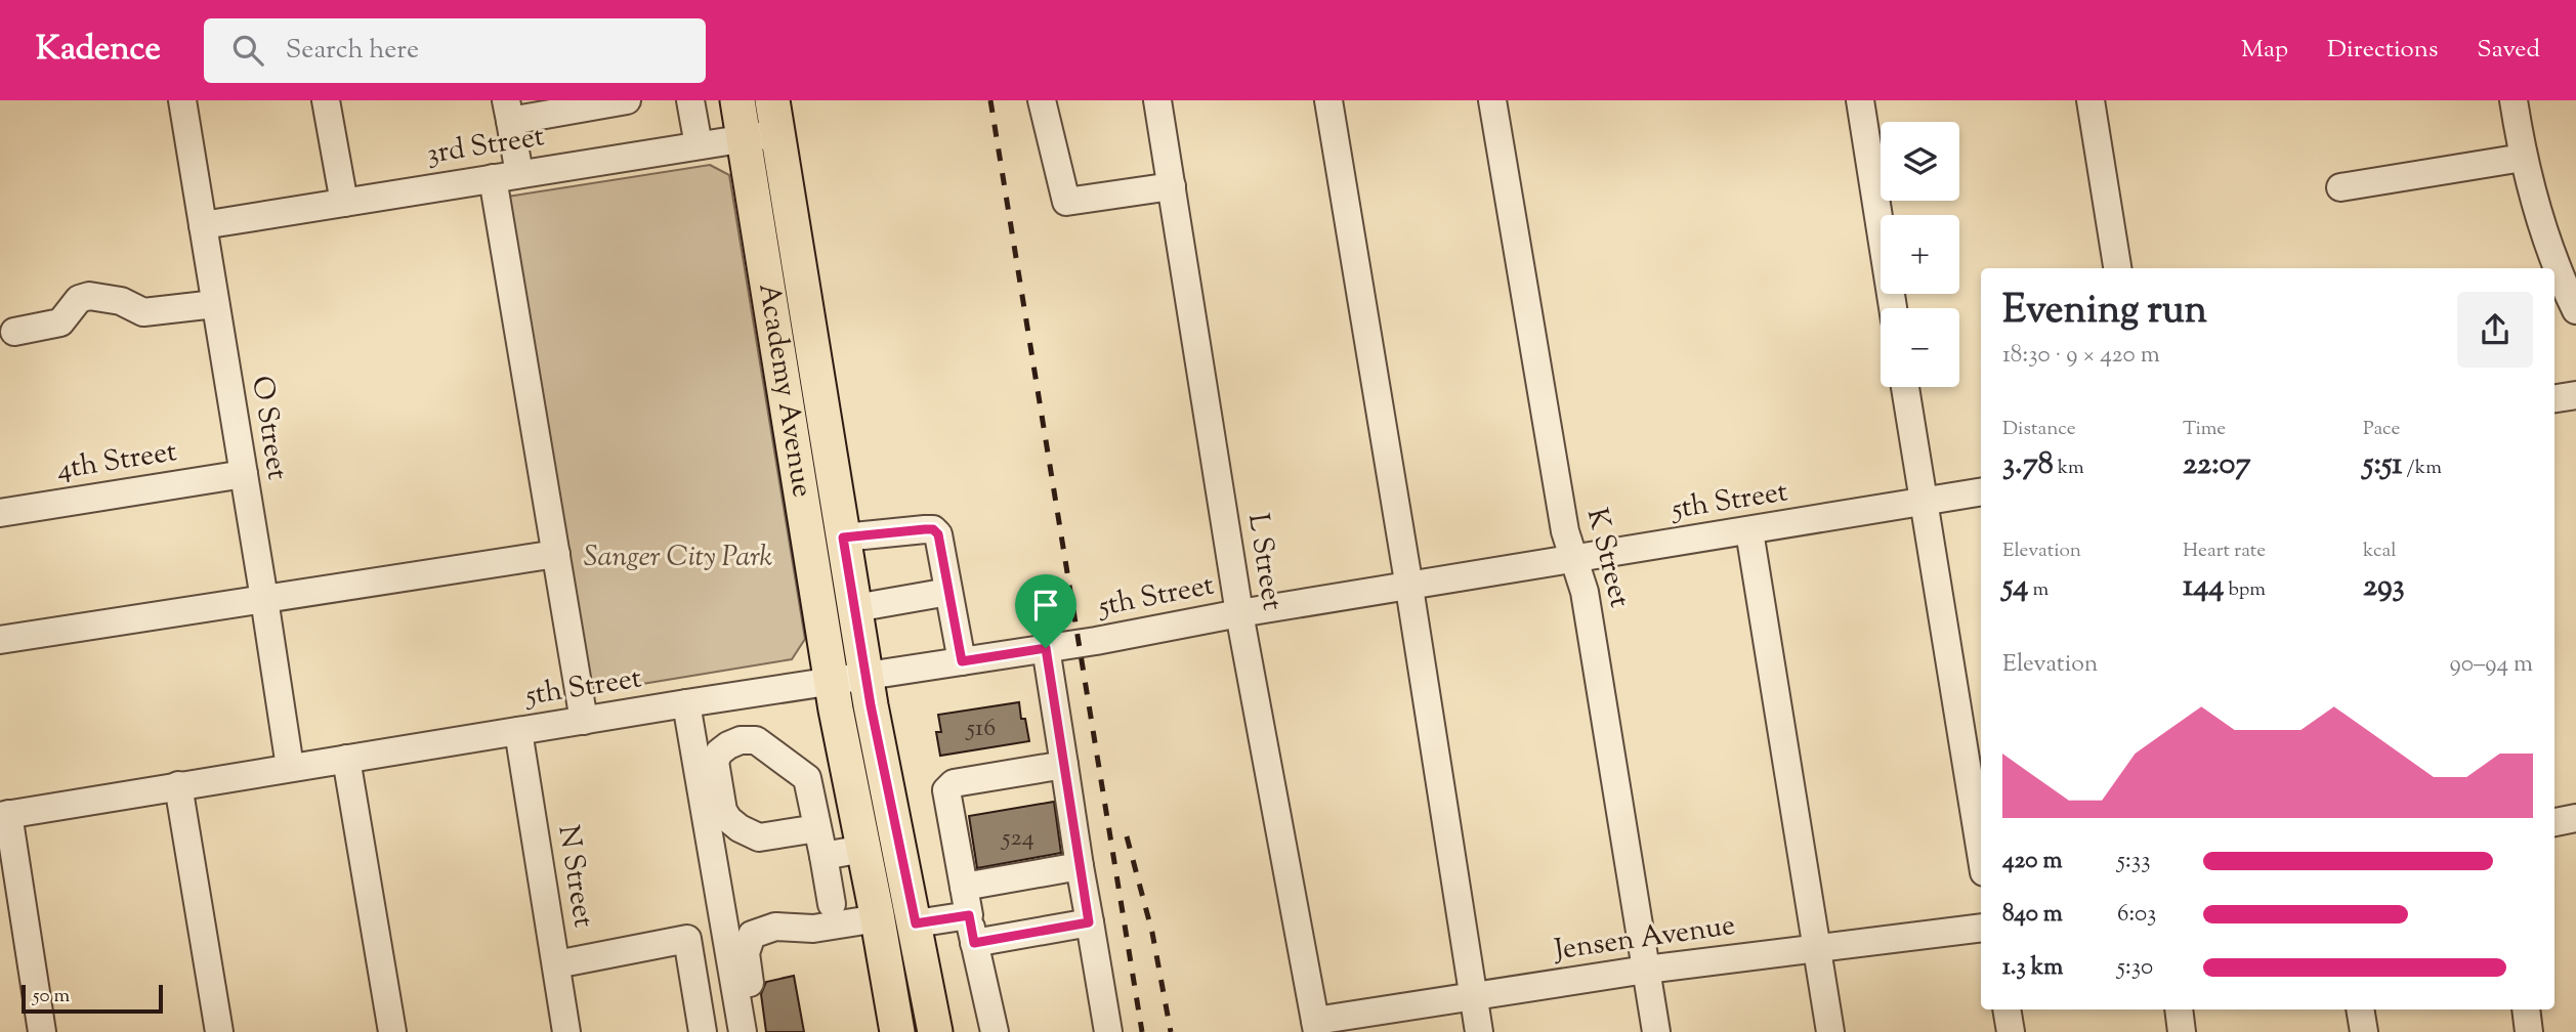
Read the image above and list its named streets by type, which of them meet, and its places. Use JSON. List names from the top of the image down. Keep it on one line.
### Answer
{"streets":{"main road":["Academy Avenue"],"street":["3rd Street","O Street","4th Street","5th Street","K Street","L Street","N Street","Jensen Avenue"]},"crossings":[["3rd Street","Academy Avenue"],["3rd Street","O Street"],["Academy Avenue","5th Street"],["O Street","4th Street"],["O Street","5th Street"],["5th Street","K Street"],["5th Street","L Street"],["5th Street","N Street"],["K Street","Jensen Avenue"],["L Street","Jensen Avenue"]],"parks":["Sanger City Park"],"house_numbers":["516","524"],"scale_bar":"50 m","page":{"header":"Kadence","search":"Search here","nav":["Map","Directions","Saved"],"map_buttons":["+","−"],"heading":["Evening run","18:30 · 9 × 420 m"],"stats":[["Distance","3.78 km"],["Time","22:07"],["Pace","5:51 /km"],["Elevation","54 m"],["Heart rate","144 bpm"],["kcal","293"]],"chart":["Elevation","90–94 m"],"list":[{"name":"420 m","note":"5:33"},{"name":"840 m","note":"6:03"},{"name":"1.3 km","note":"5:30"}],"scale":"50 m"}}
